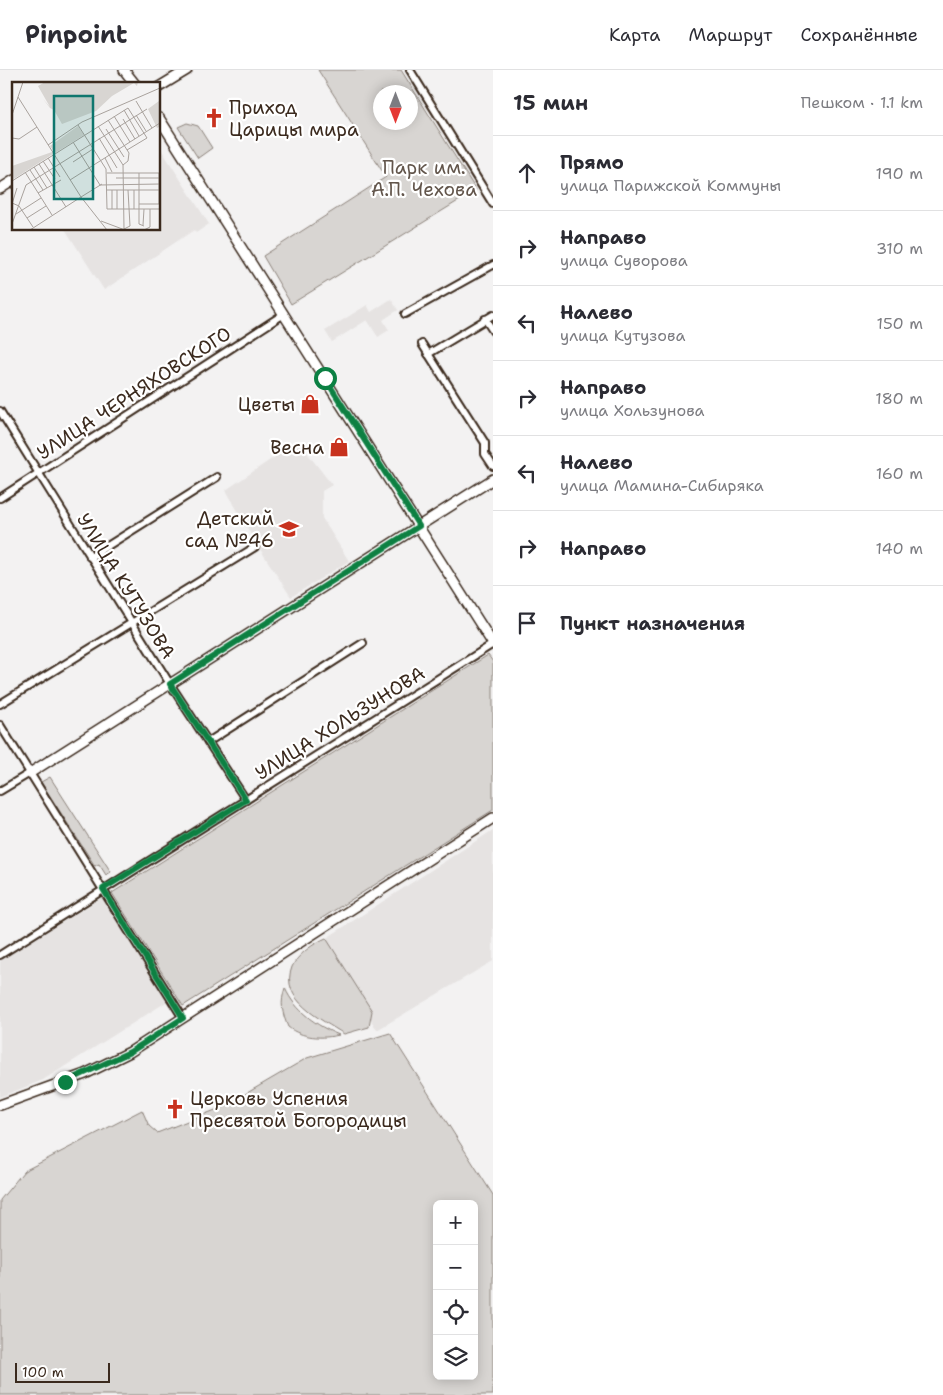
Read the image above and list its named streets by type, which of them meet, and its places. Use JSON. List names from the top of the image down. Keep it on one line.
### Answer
{"streets":{"street":["УЛИЦА ЧЕРНЯХОВСКОГО","УЛИЦА КУТУЗОВА","УЛИЦА ХОЛЬЗУНОВА"]},"crossings":[["УЛИЦА ЧЕРНЯХОВСКОГО","УЛИЦА КУТУЗОВА"],["УЛИЦА КУТУЗОВА","УЛИЦА ХОЛЬЗУНОВА"]],"parks":["Парк им. А.П. Чехова"],"places":{"church":["Приход Царицы мира","Церковь Успения Пресвятой Богородицы"],"shop":["Цветы","Весна"],"school or university":["Детский сад №46"]},"scale_bar":"100 m","north":"bottom","page":{"header":"Pinpoint","nav":["Карта","Маршрут","Сохранённые"],"heading":["15 мин","Пешком · 1.1 km"],"list":[["Прямо","улица Парижской Коммуны","190 m"],["Направо","улица Суворова","310 m"],["Налево","улица Кутузова","150 m"],["Направо","улица Хользунова","180 m"],["Налево","улица Мамина-Сибиряка","160 m"],["Направо","140 m"],"Пункт назначения"],"map_buttons":["+","−"],"scale":"100 m"}}
